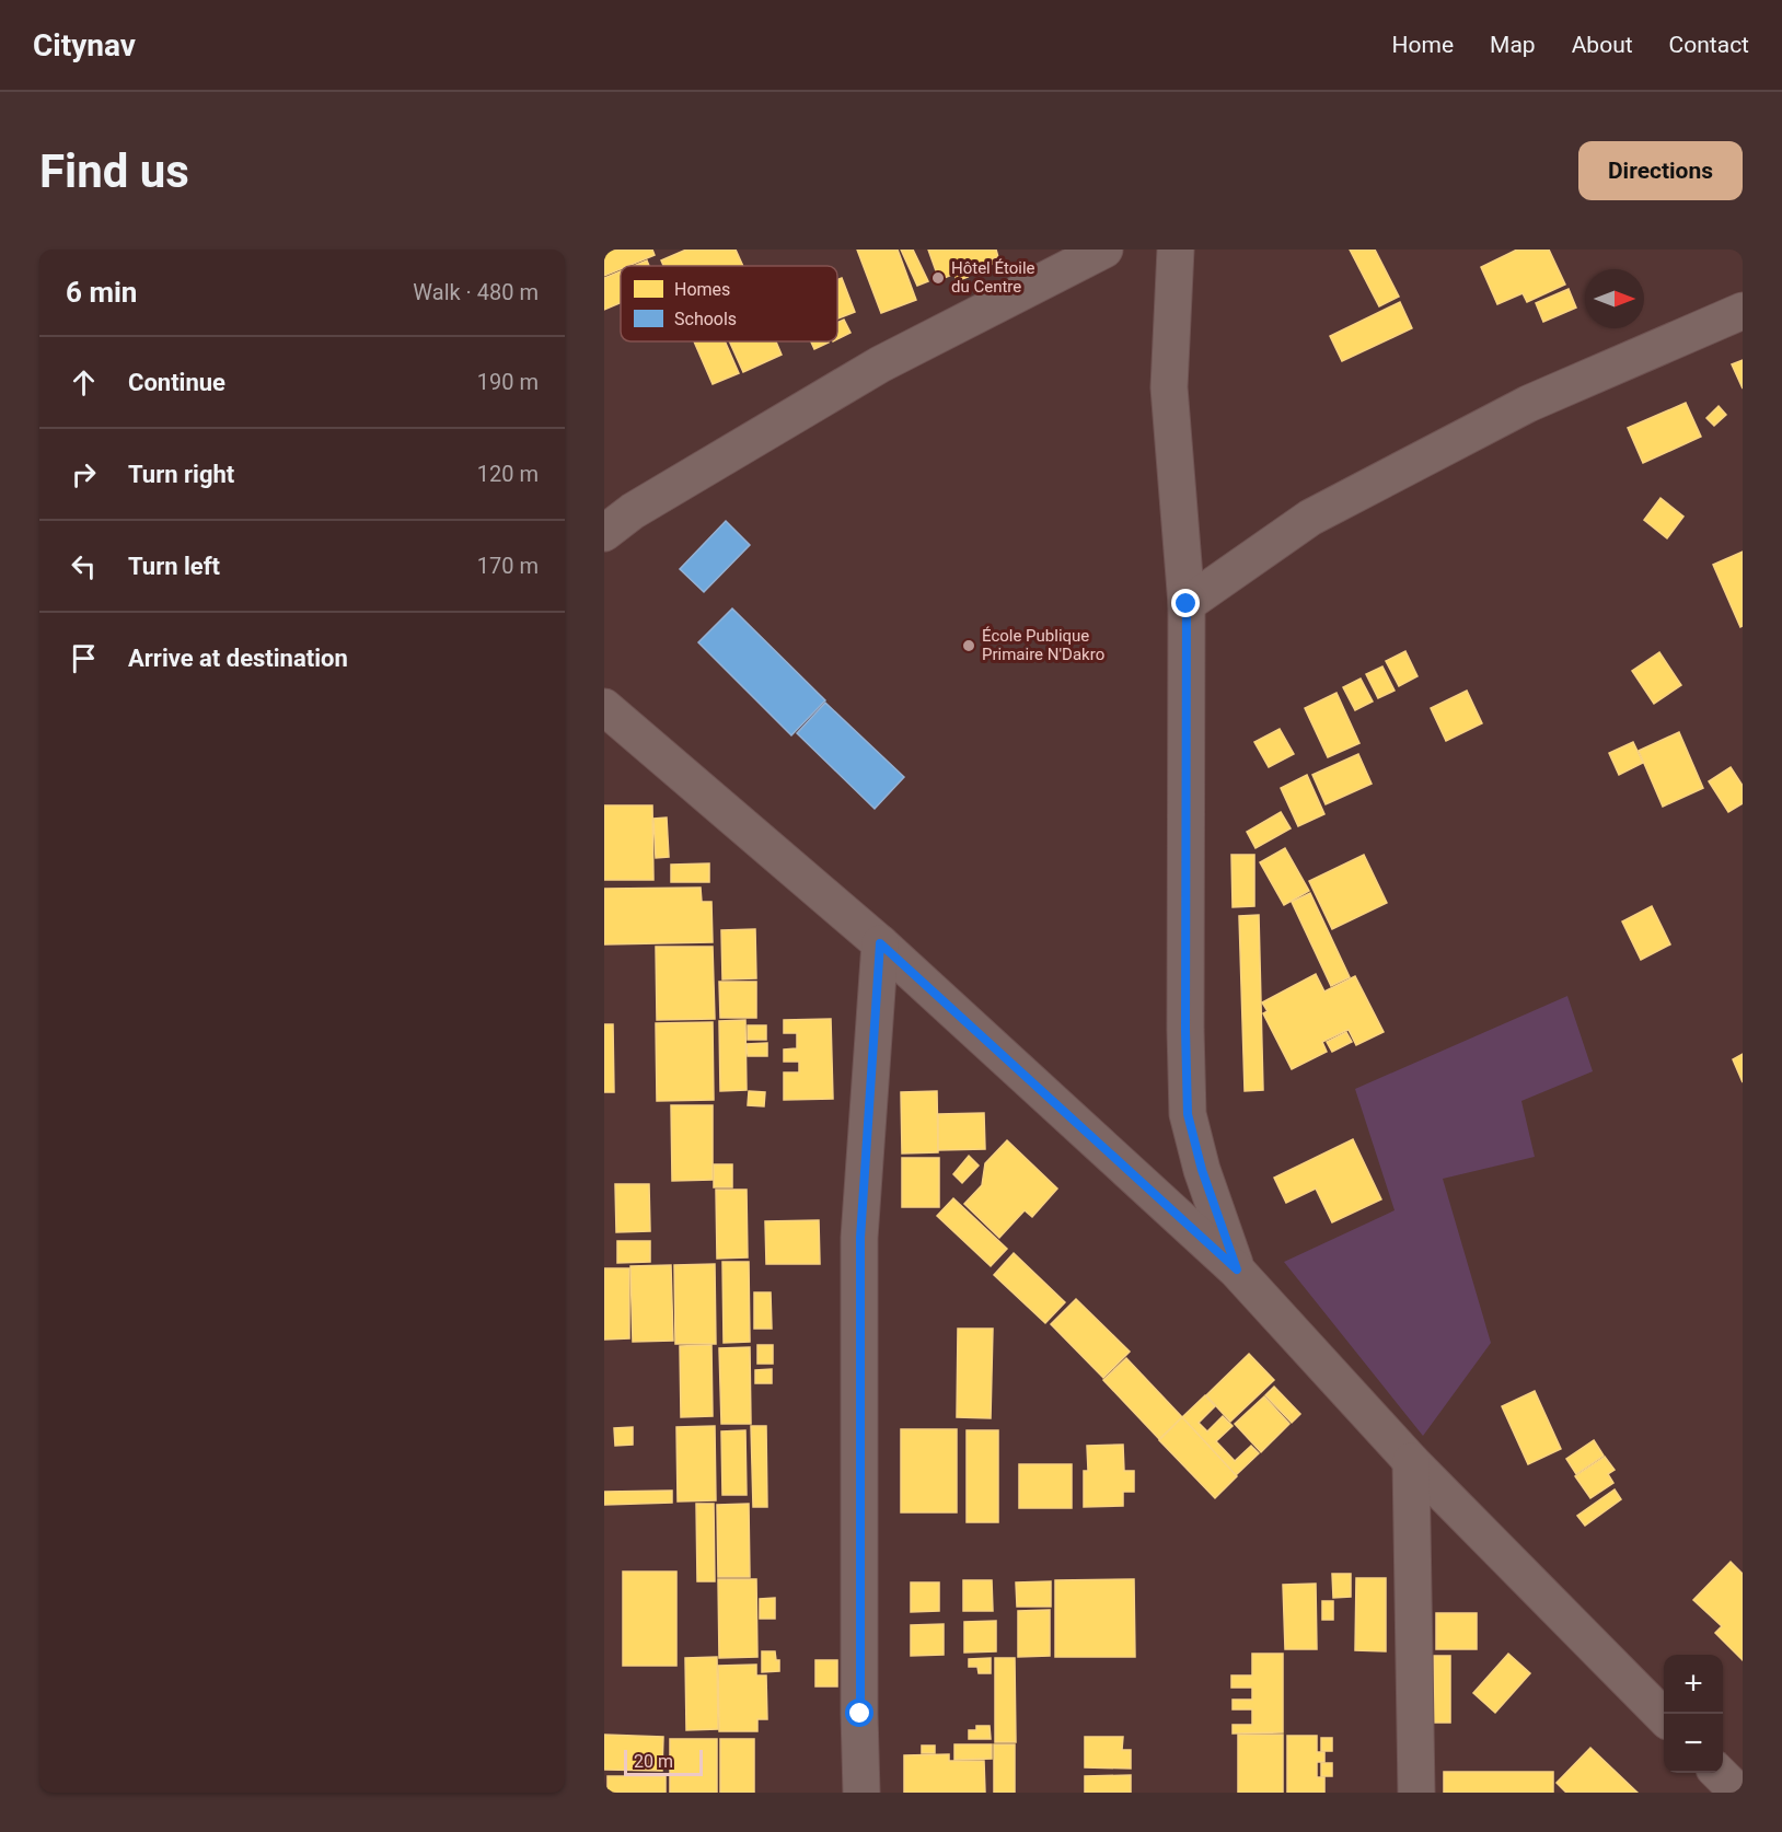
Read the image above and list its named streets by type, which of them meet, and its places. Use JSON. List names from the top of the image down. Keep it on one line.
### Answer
{"places":["Hôtel Étoile du Centre","École Publique Primaire N'Dakro"],"legend":["Homes","Schools"],"scale_bar":"20 m","north":"right","page":{"header":"Citynav","nav":["Home","Map","About","Contact"],"buttons":"Directions","title":"Find us","heading":["6 min","Walk · 480 m"],"list":[["Continue","190 m"],["Turn right","120 m"],["Turn left","170 m"],"Arrive at destination"],"map_buttons":["+","−"],"scale":"20 m"}}
